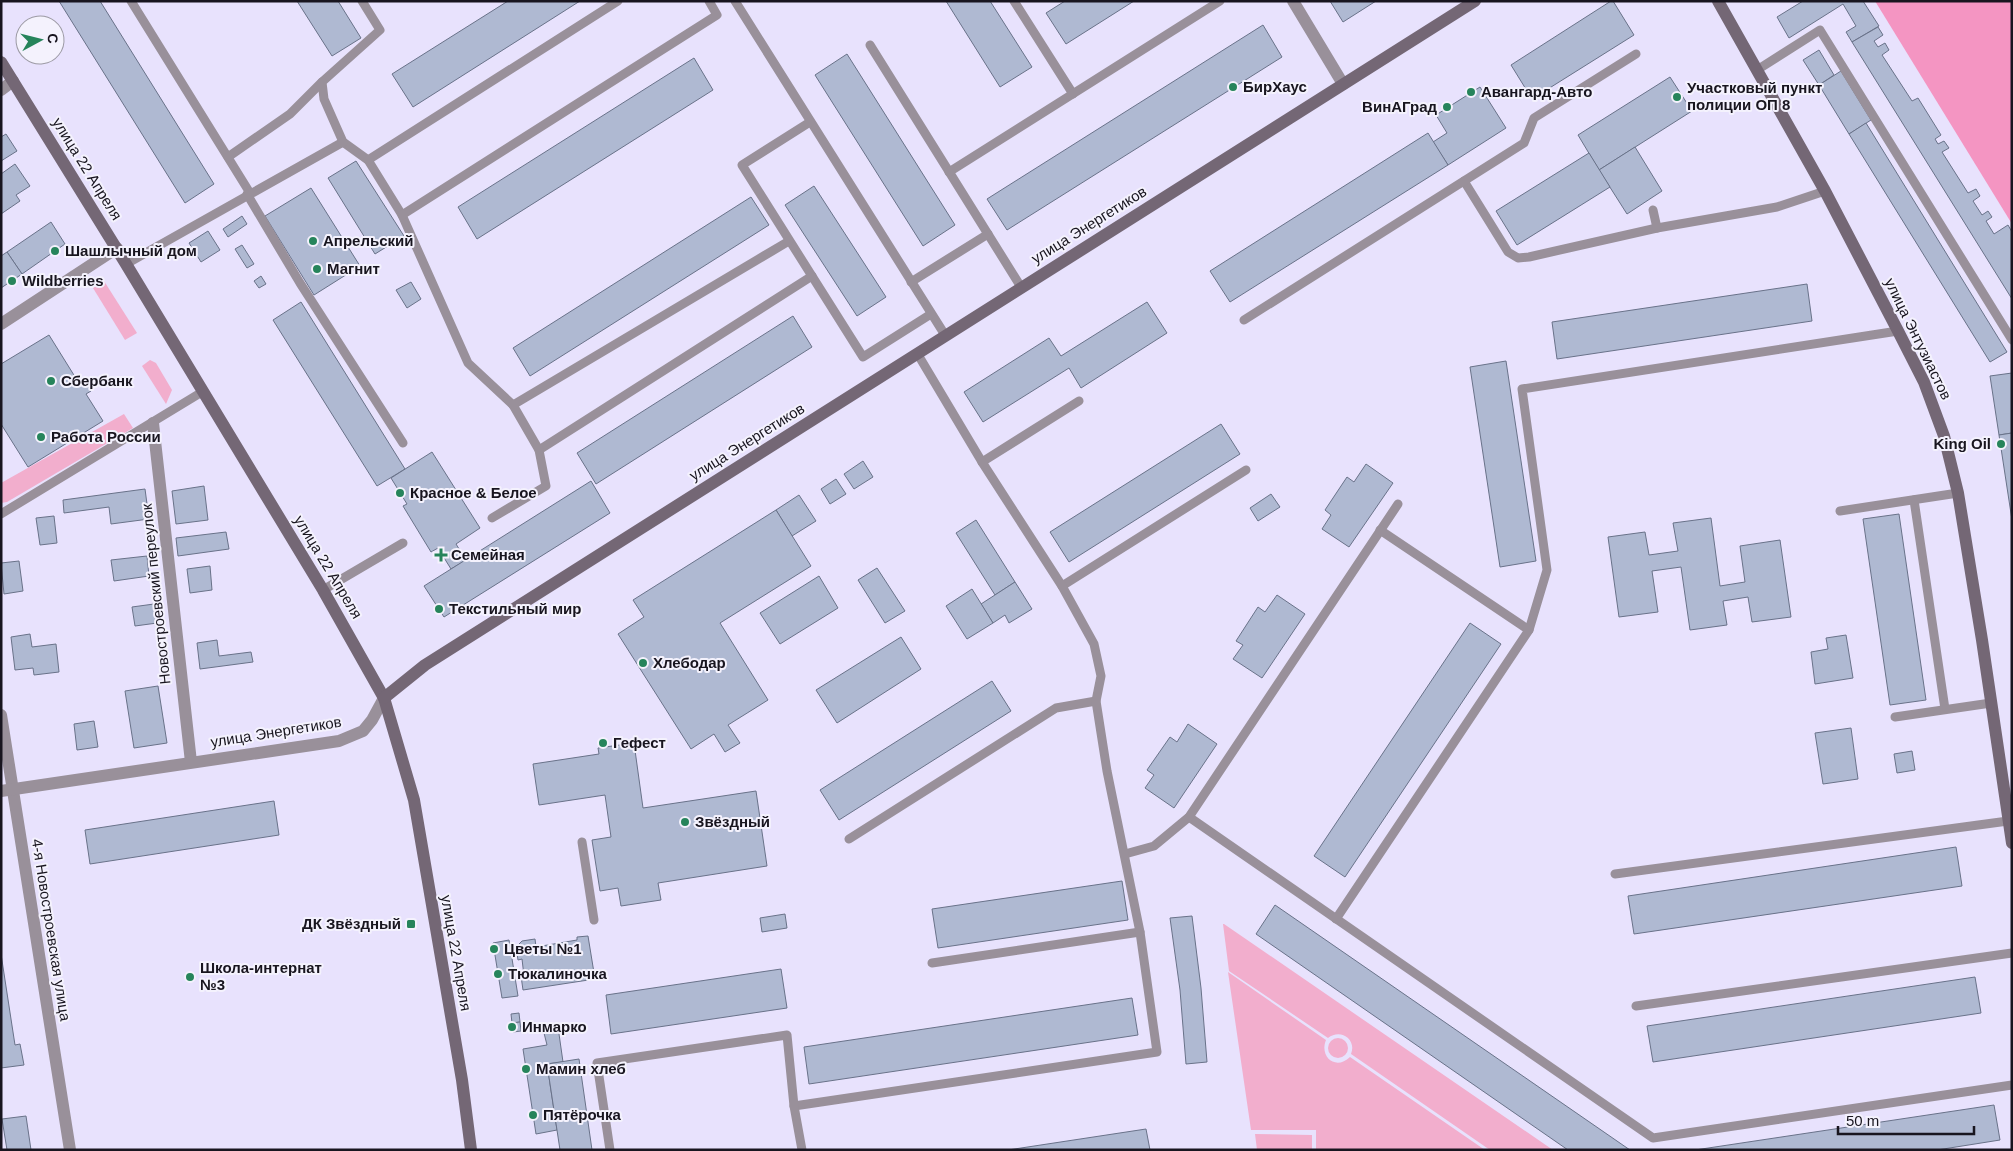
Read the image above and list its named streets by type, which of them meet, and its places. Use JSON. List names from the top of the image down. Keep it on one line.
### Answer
{"streets":{"main road":["улица 22 Апреля","улица Энергетиков","улица Энтузиастов"],"street":["Новостроевский переулок","4-я Новостроевская улица"]},"crossings":[["улица 22 Апреля","улица Энергетиков"],["улица Энергетиков","Новостроевский переулок"],["улица Энергетиков","4-я Новостроевская улица"]],"places":{"other":["БирХаус","Авангард-Авто","Участковый пункт полиции ОП 8","ВинАГрад","Апрельский","Шашлычный дом","Магнит","Wildberries","Сбербанк","Работа России","King Oil","Красное & Белое","Текстильный мир","Хлебодар","Гефест","Звёздный","Цветы №1","Тюкалиночка","Школа-интернат №3","Инмарко","Мамин хлеб","Пятёрочка"],"health":["Семейная"],"transit":["ДК Звёздный"]},"scale_bar":"50 m","north":"right"}
